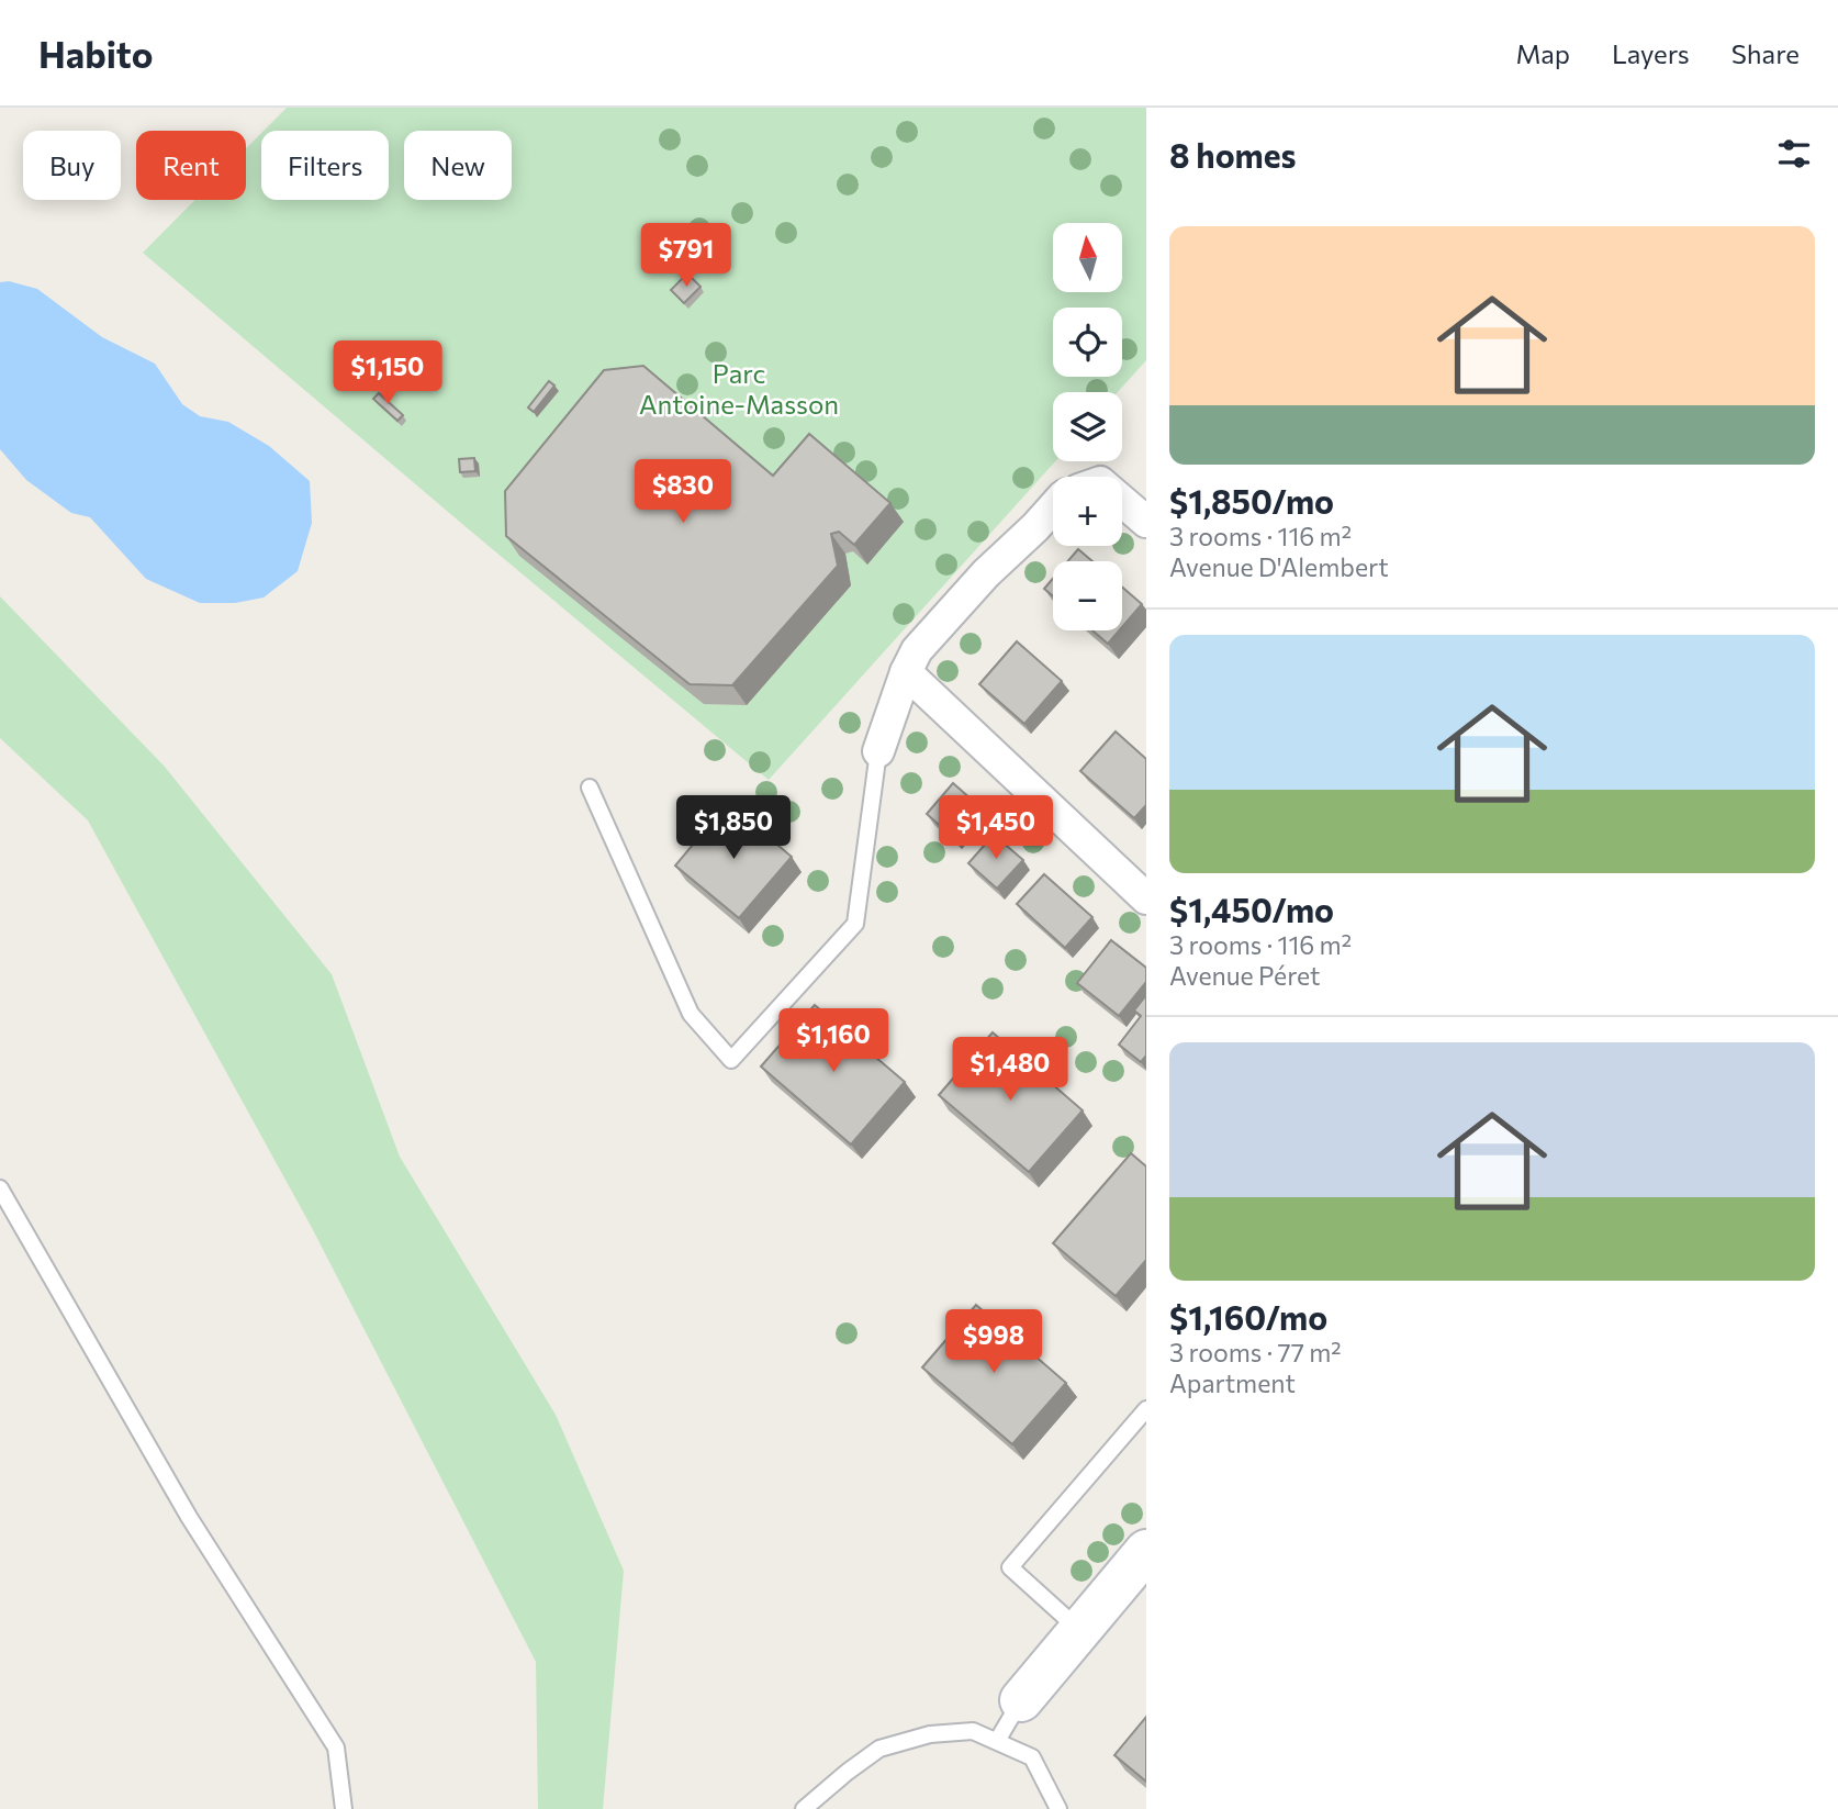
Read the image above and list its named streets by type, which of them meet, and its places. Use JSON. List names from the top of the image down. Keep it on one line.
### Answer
{"parks":["Parc Antoine-Masson"],"north":"top","page":{"header":"Habito","nav":["Map","Layers","Share"],"heading":"8 homes","chip":["Buy","Rent","Filters","New"],"list":[{"name":"$1,850/mo","note":"3 rooms · 116 m² · Avenue D'Alembert"},{"name":"$1,450/mo","note":"3 rooms · 116 m² · Avenue Péret"},{"name":"$1,160/mo","note":"3 rooms · 77 m² · Apartment"}],"map_buttons":["+","−"],"price":["$791","$1,150","$830","$1,850","$1,450","$1,160","$1,480","$998"]}}
